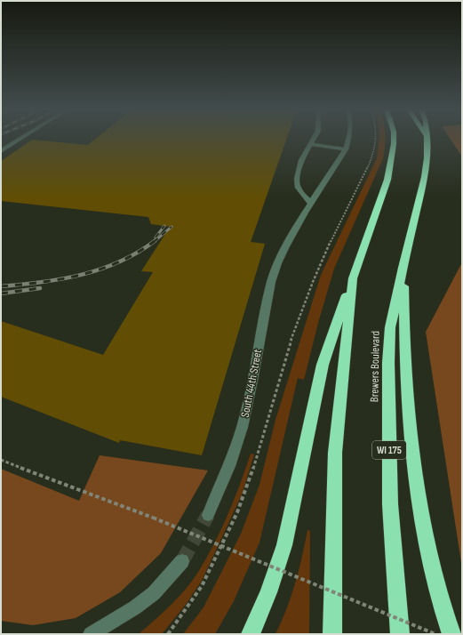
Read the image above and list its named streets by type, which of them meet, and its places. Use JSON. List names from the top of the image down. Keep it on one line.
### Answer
{"streets":{"highway":["Brewers Boulevard","WI 175"],"street":["South 44th Street"]}}
